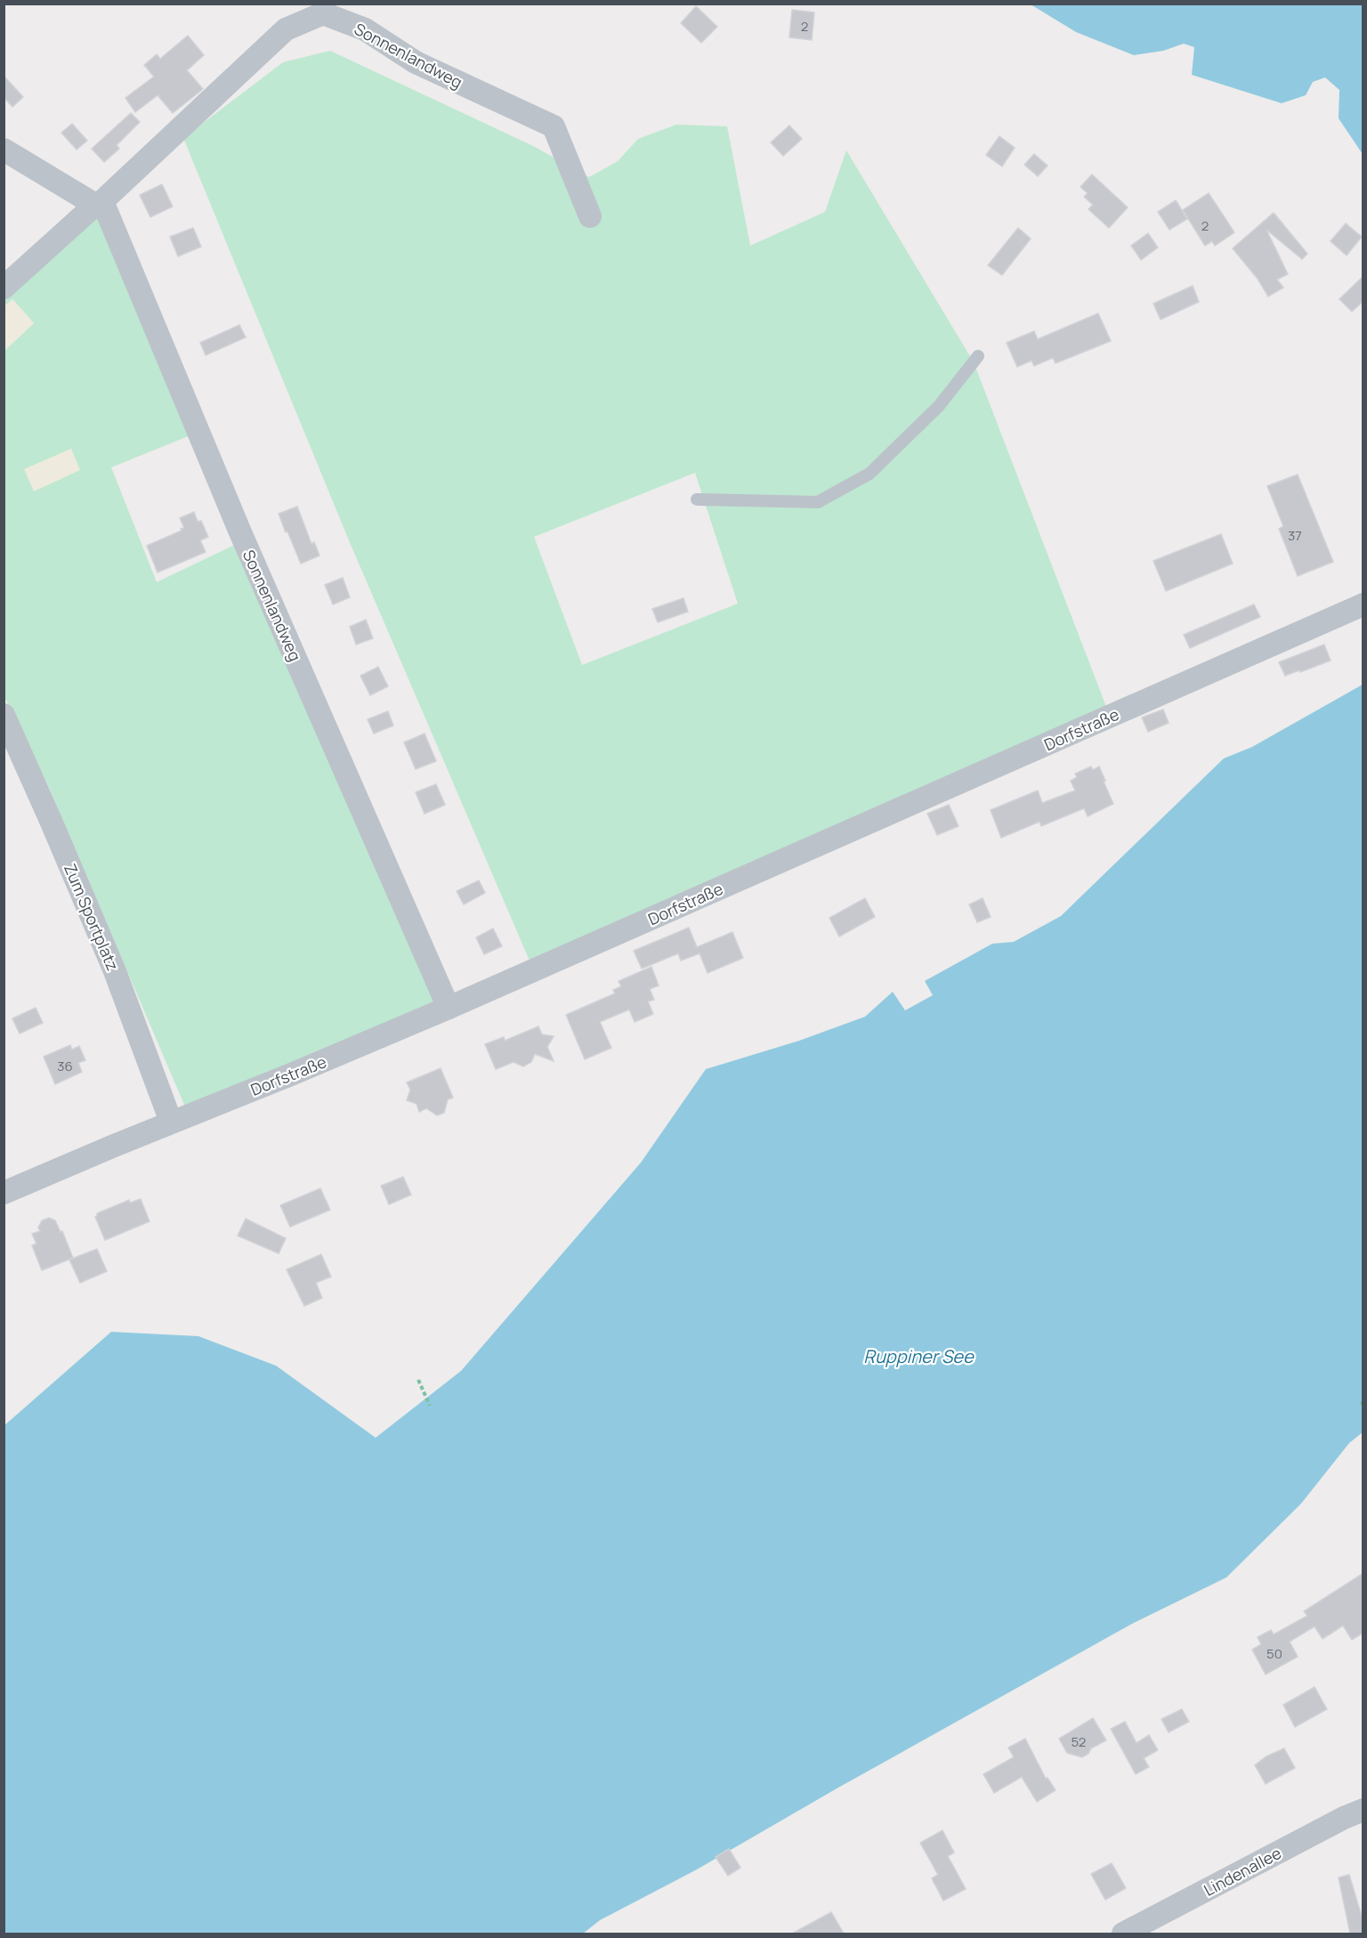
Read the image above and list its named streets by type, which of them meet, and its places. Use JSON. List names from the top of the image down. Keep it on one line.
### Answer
{"streets":{"street":["Sonnenlandweg","Dorfstraße","Zum Sportplatz","Lindenallee"]},"crossings":[["Sonnenlandweg","Dorfstraße"],["Dorfstraße","Zum Sportplatz"]],"water":["Ruppiner See"],"house_numbers":["2","2","37","36","50","52"]}
